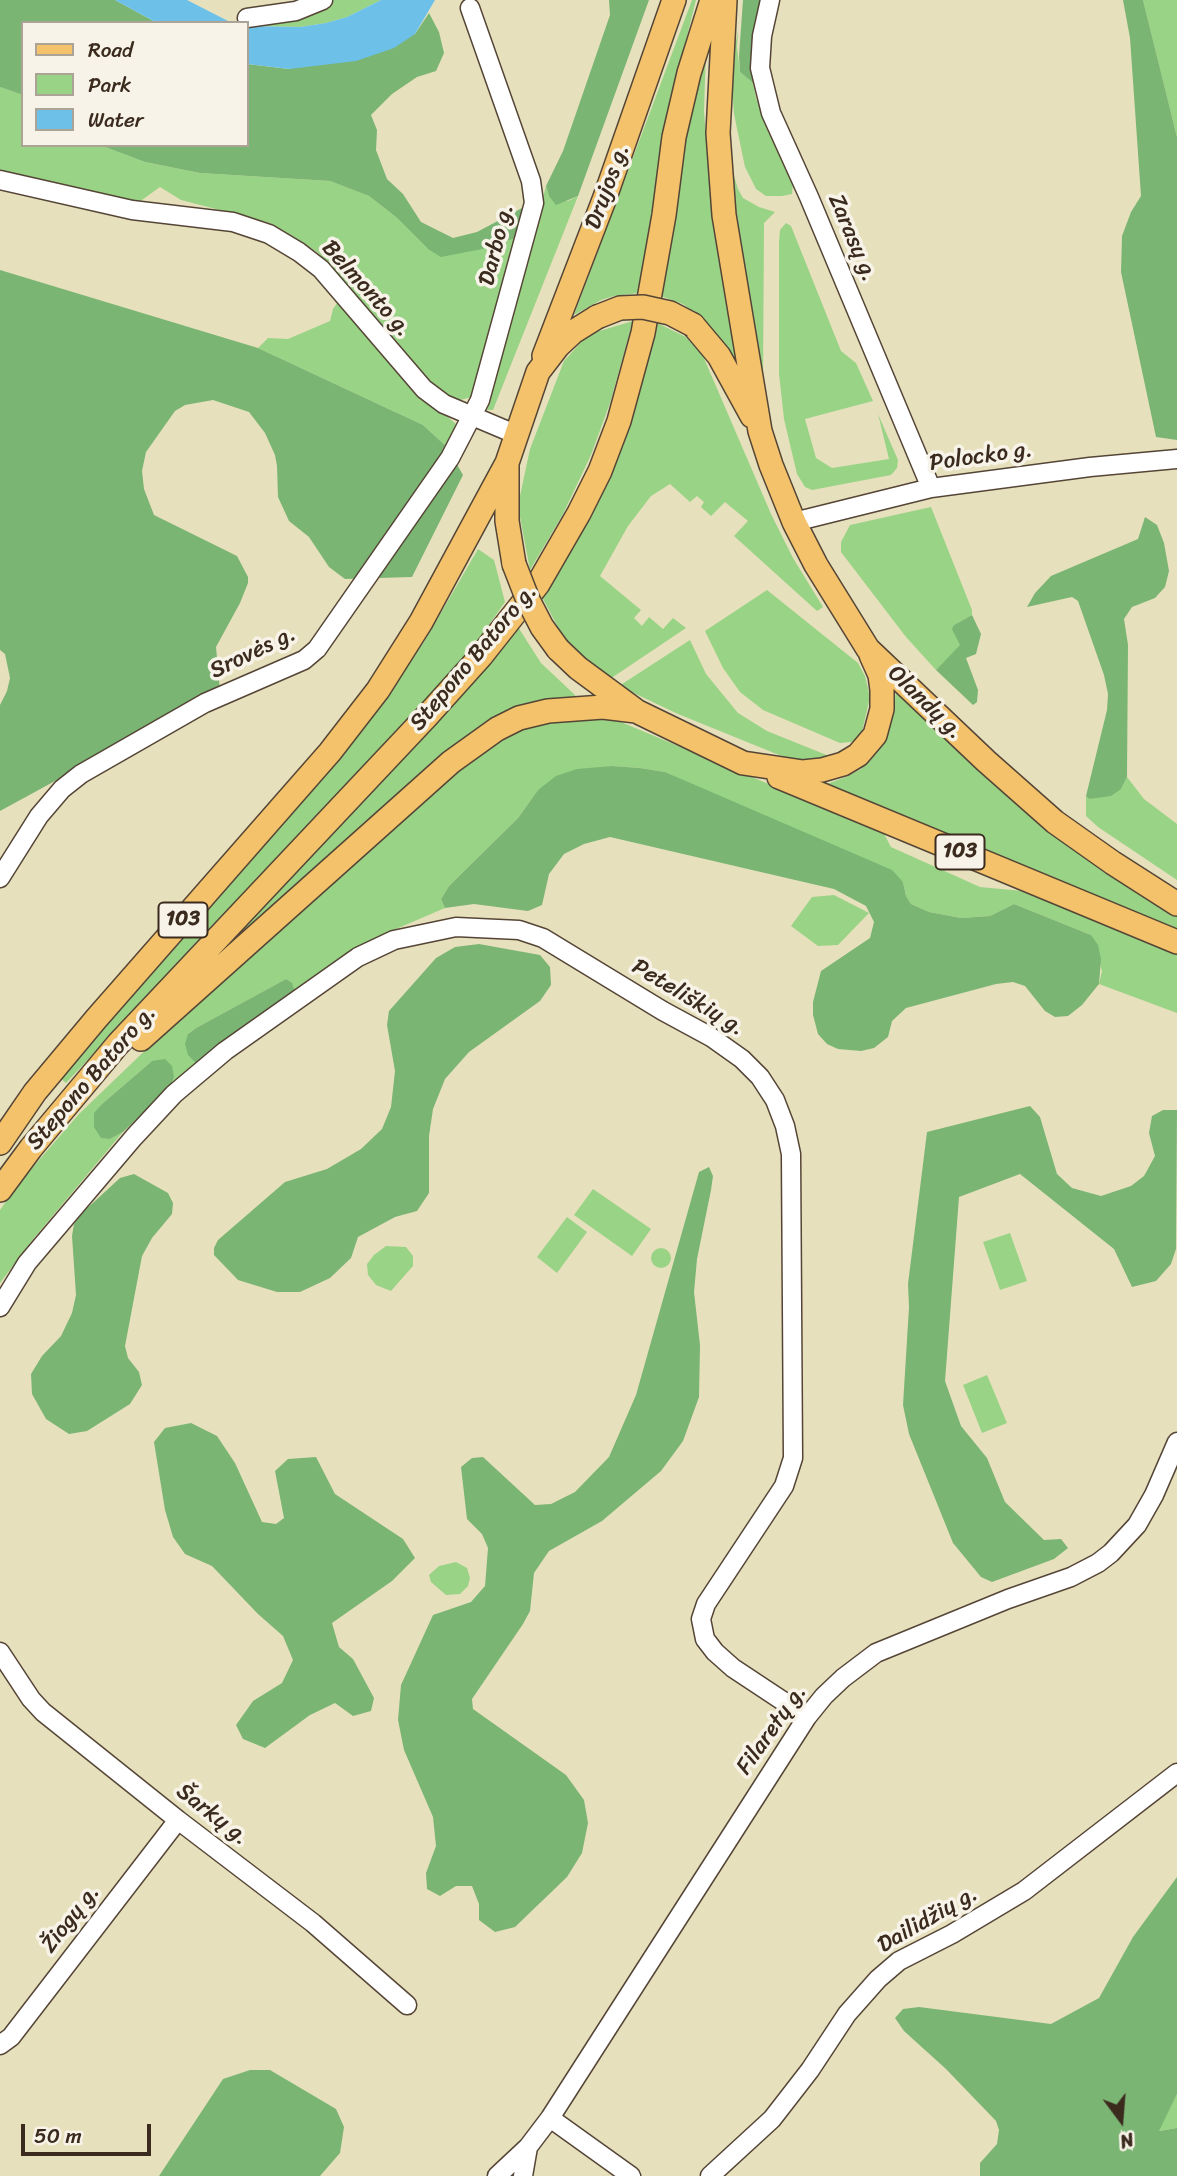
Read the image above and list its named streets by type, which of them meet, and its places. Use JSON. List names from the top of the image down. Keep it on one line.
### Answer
{"streets":{"main road":["Drujos g.","Stepono Batoro g.","Olandų g.","103"],"street":["Zarasų g.","Darbo g.","Belmonto g.","Polocko g.","Srovės g.","Peteliškių g.","Filaretų g.","Šarkų g.","Žiogų g.","Dailidžių g."]},"crossings":[["Drujos g.","103"],["Zarasų g.","Polocko g."],["Darbo g.","Belmonto g."],["Darbo g.","Srovės g."],["Belmonto g.","Srovės g."],["Belmonto g.","103"],["Polocko g.","Olandų g."],["Stepono Batoro g.","103"],["Olandų g.","103"],["Peteliškių g.","Filaretų g."],["Šarkų g.","Žiogų g."]],"legend":["Road","Park","Water"],"scale_bar":"50 m","north":"bottom"}
